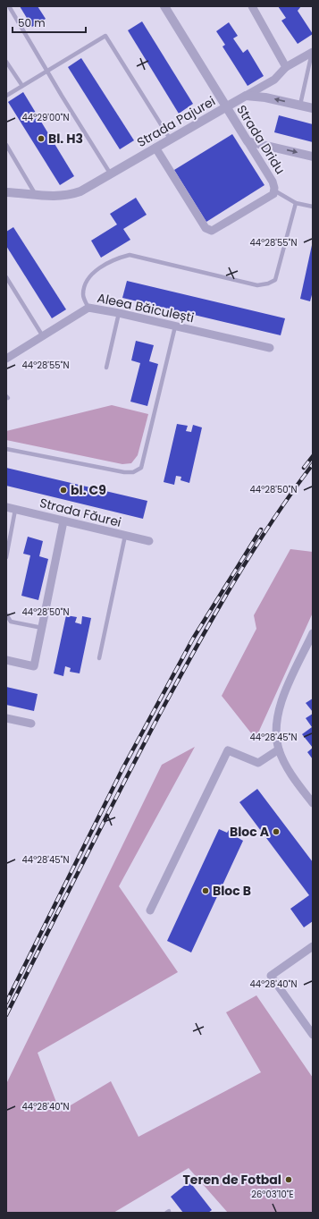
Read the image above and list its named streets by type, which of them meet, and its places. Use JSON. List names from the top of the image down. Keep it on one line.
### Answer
{"streets":{"street":["Strada Pajurei","Strada Dridu","Aleea Băiculești","Strada Făurei"]},"crossings":[["Strada Pajurei","Strada Dridu"]],"places":["Bl. H3","bl. C9","Bloc A","Bloc B","Teren de Fotbal"],"scale_bar":"50 m","coordinates":["44°29'00\"N","44°28'55\"N","44°28'50\"N","44°28'45\"N","44°28'40\"N","26°03'10\"E"]}
